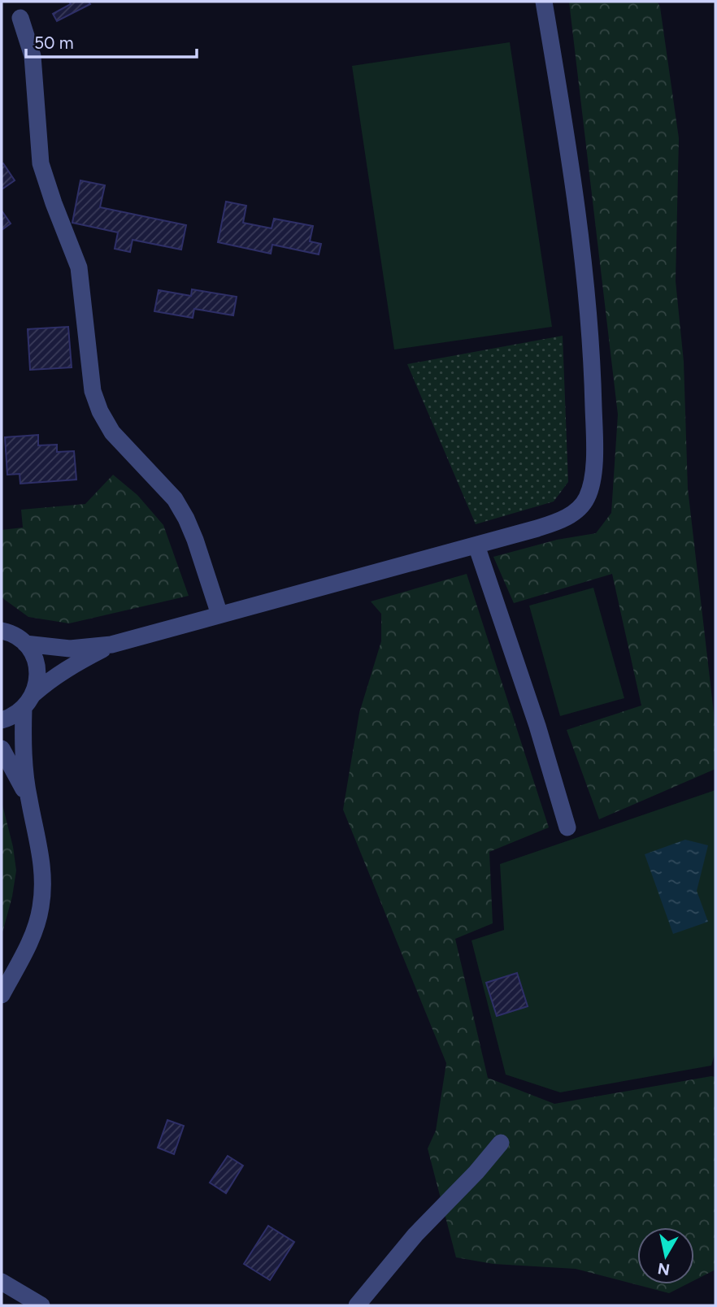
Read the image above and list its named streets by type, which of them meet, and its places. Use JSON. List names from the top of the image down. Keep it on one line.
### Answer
{"scale_bar":"50 m","north":"bottom"}
